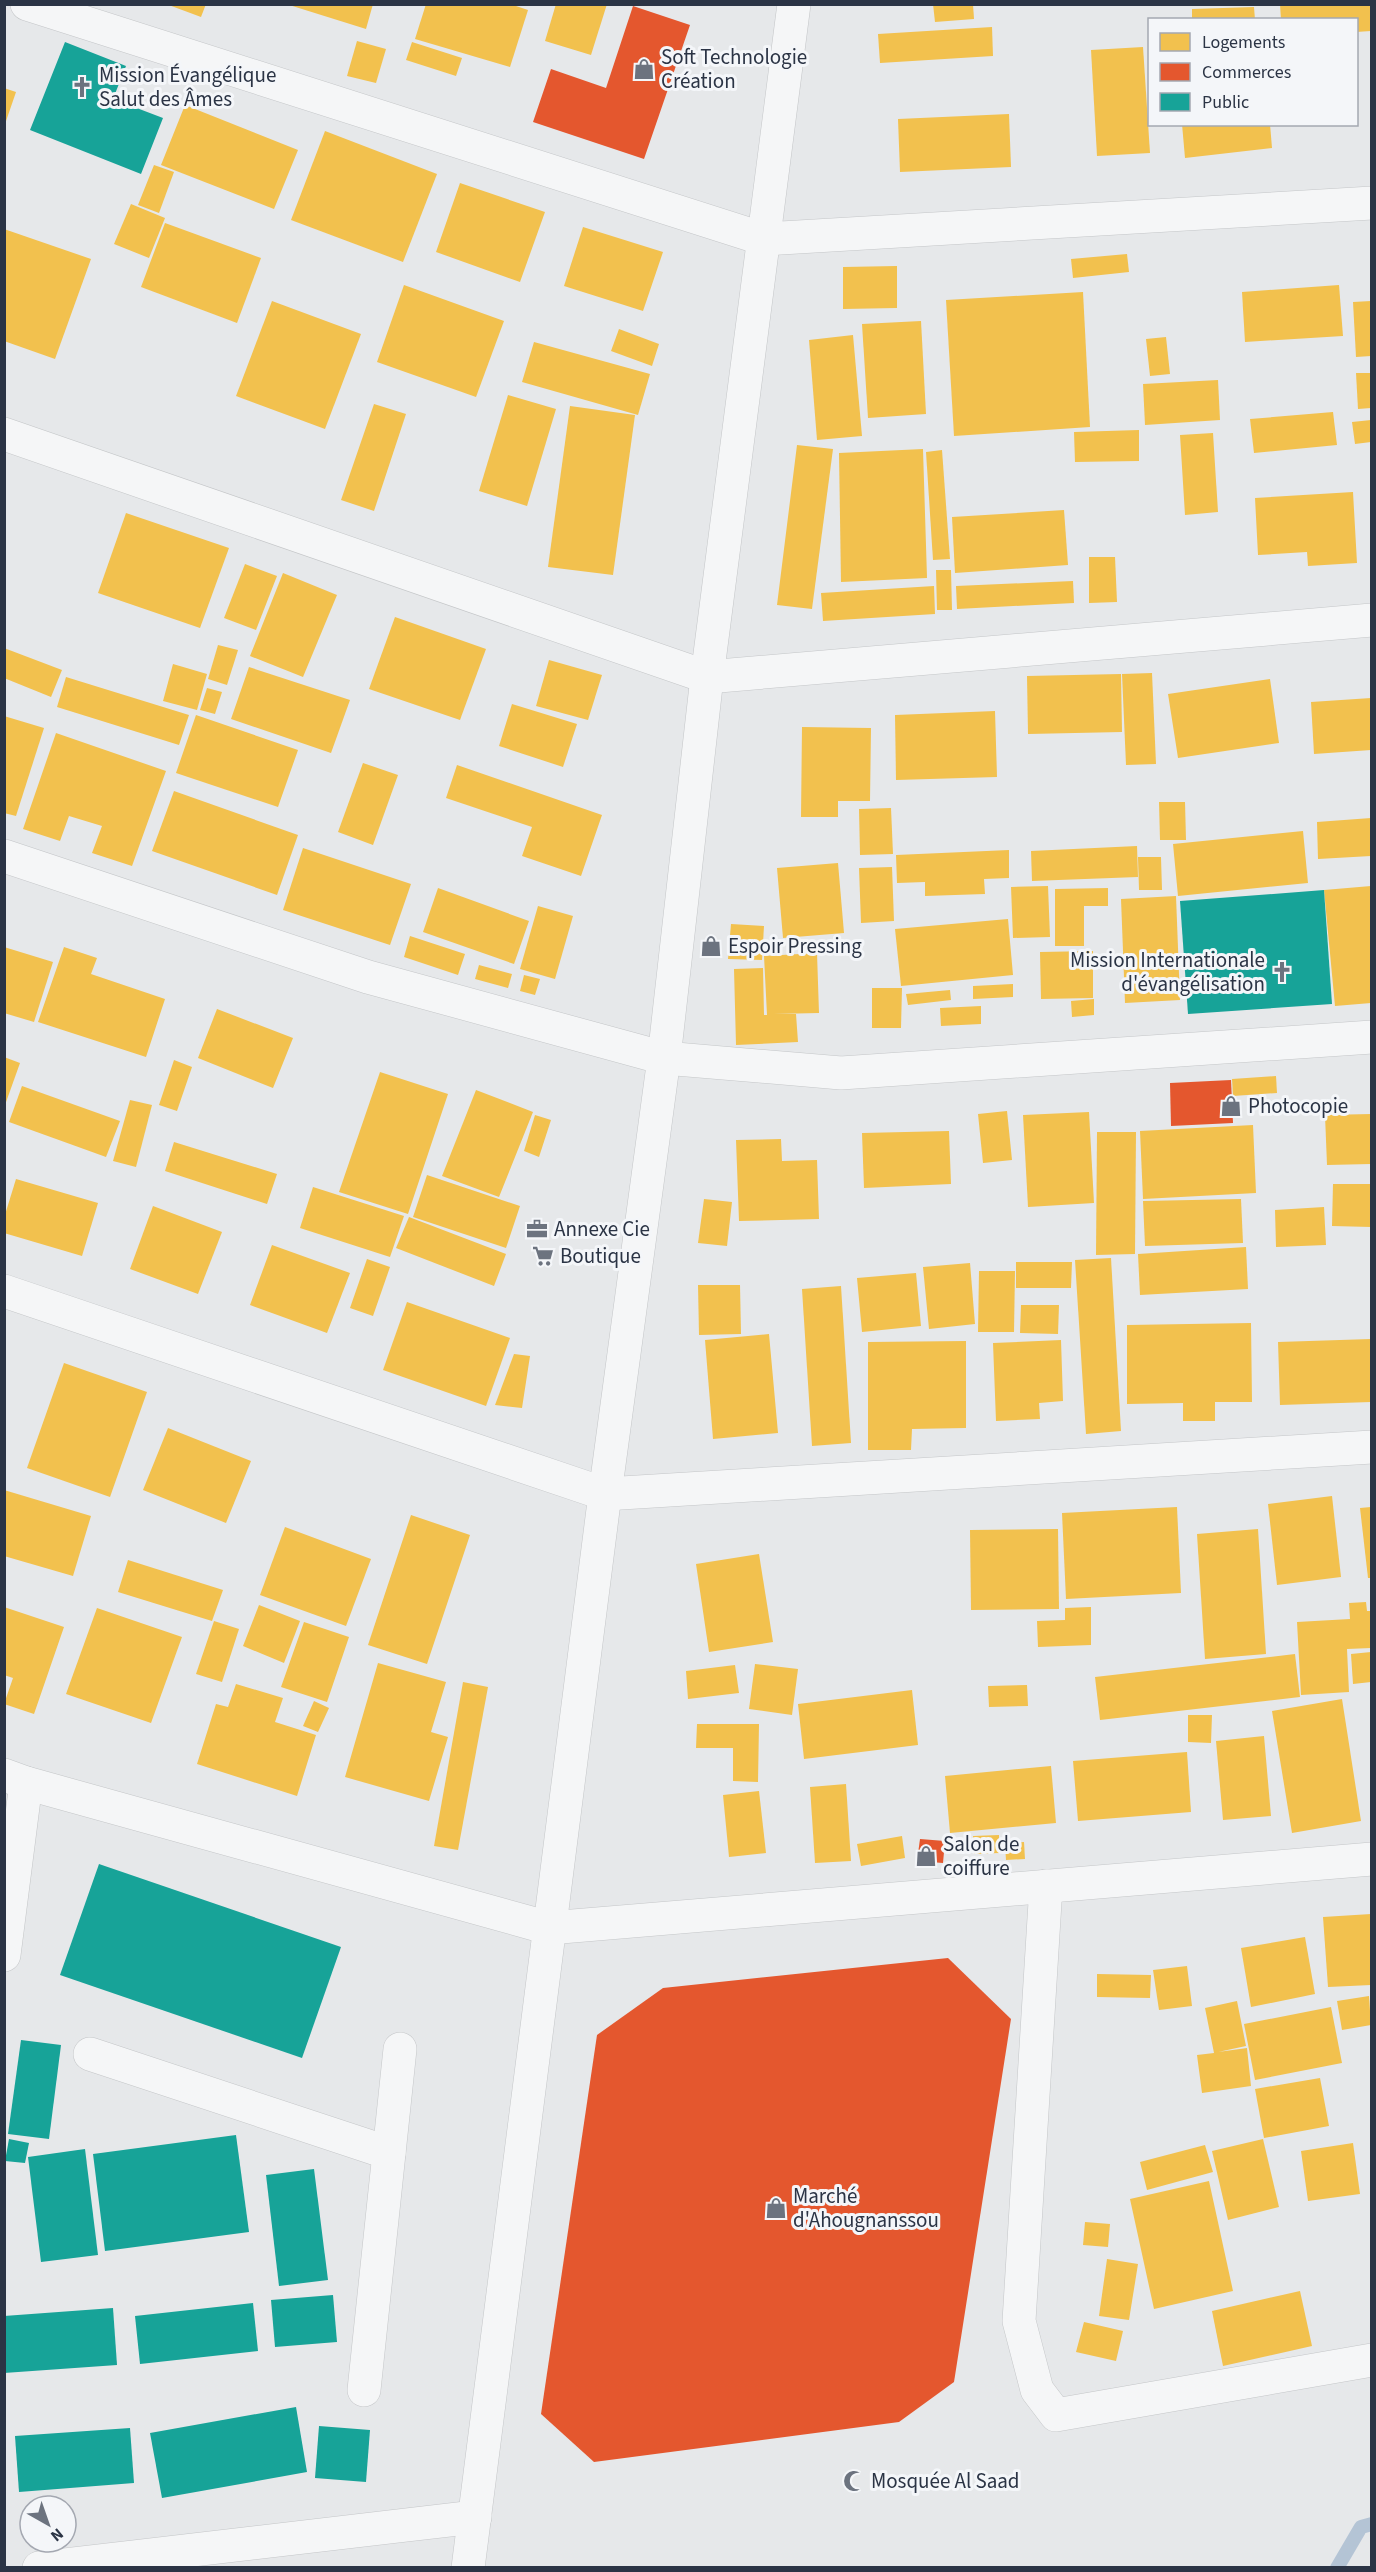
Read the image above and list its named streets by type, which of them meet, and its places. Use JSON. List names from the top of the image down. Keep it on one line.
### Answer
{"places":{"shop":["Soft Technologie Création","Espoir Pressing","Photocopie","Salon de coiffure","Marché d'Ahougnanssou"],"church":["Mission Évangélique Salut des Âmes","Mission Internationale d'évangélisation"],"office":["Annexe Cie"],"supermarket":["Boutique"],"mosque":["Mosquée Al Saad"]},"legend":["Logements","Commerces","Public"],"north":"bottom right"}
